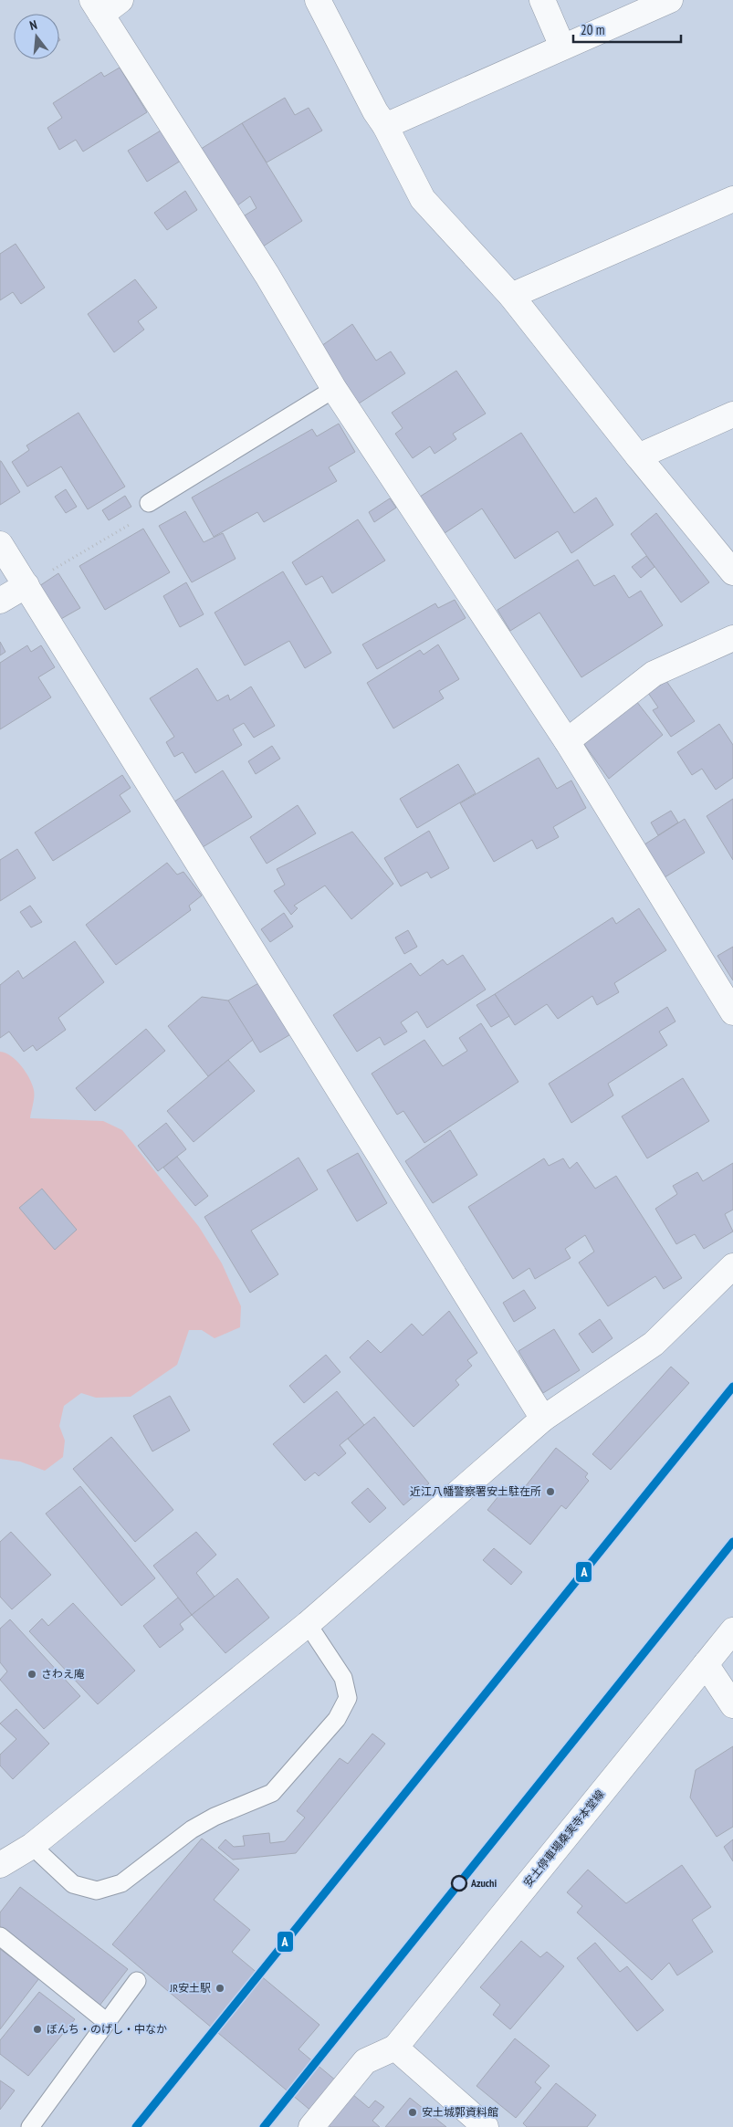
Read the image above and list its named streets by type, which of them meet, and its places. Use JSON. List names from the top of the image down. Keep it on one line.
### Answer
{"streets":{"street":["安土停車場桑実寺本堂線"]},"places":["近江八幡警察署安土駐在所","さわえ庵","Azuchi","JR安土駅","ぼんち・のげし・中なか","安土城郭資料館"],"lines":["transit line A"],"scale_bar":"20 m","north":"top"}
